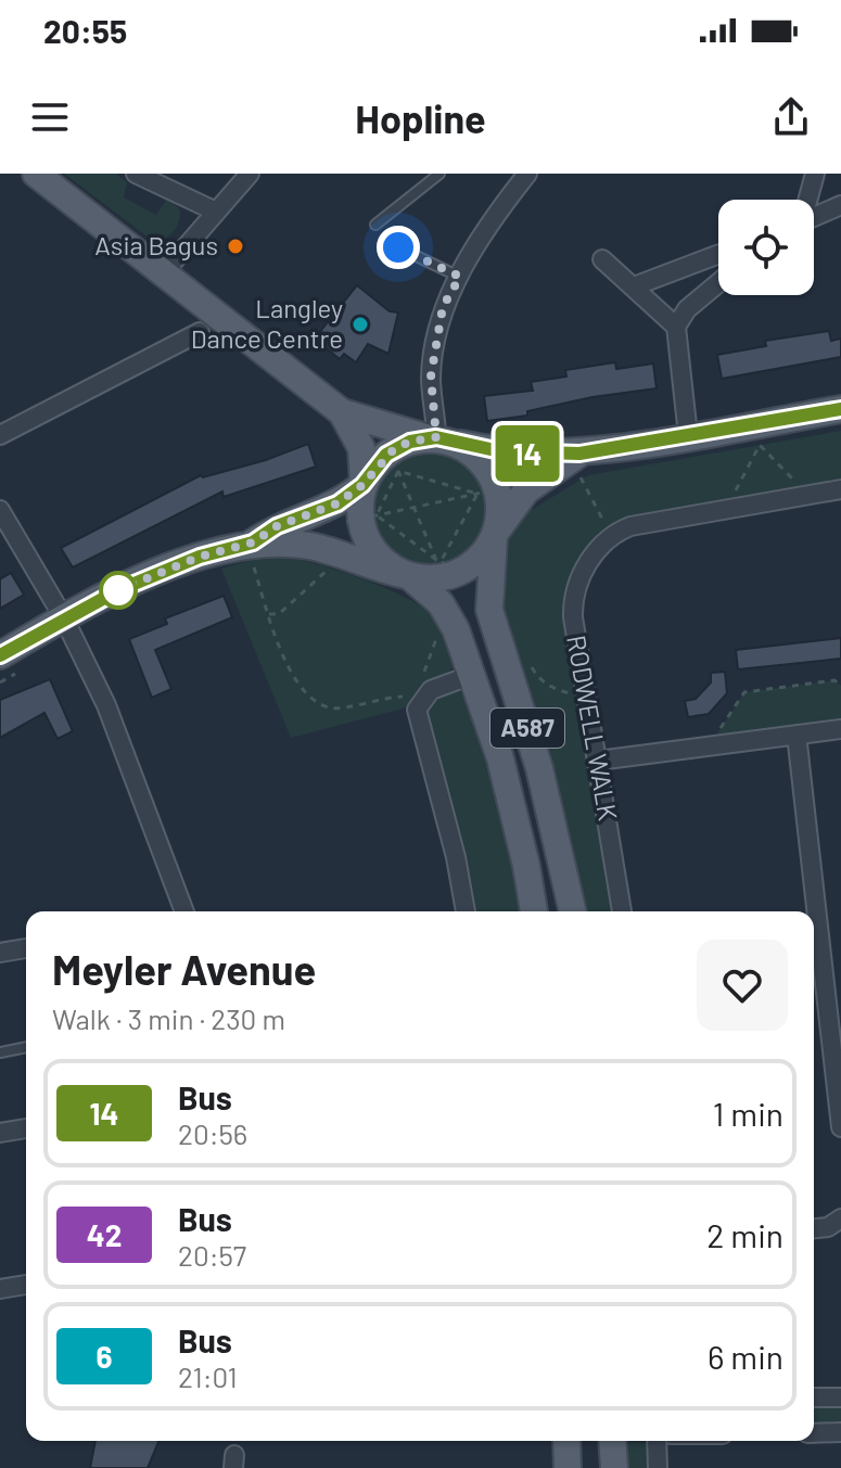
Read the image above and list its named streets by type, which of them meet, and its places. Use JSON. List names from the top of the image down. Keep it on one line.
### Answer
{"streets":{"main road":["A587"],"street":["RODWELL WALK"]},"places":["Asia Bagus","Langley Dance Centre"],"lines":["bus line 14"],"page":{"status":"20:55","header":"Hopline","on_map":"14","heading":["Meyler Avenue","Walk · 3 min · 230 m"],"list":[{"mark":"14","name":"Bus","note":"20:56","value":"1 min"},{"mark":"42","name":"Bus","note":"20:57","value":"2 min"},{"mark":"6","name":"Bus","note":"21:01","value":"6 min"}]}}
